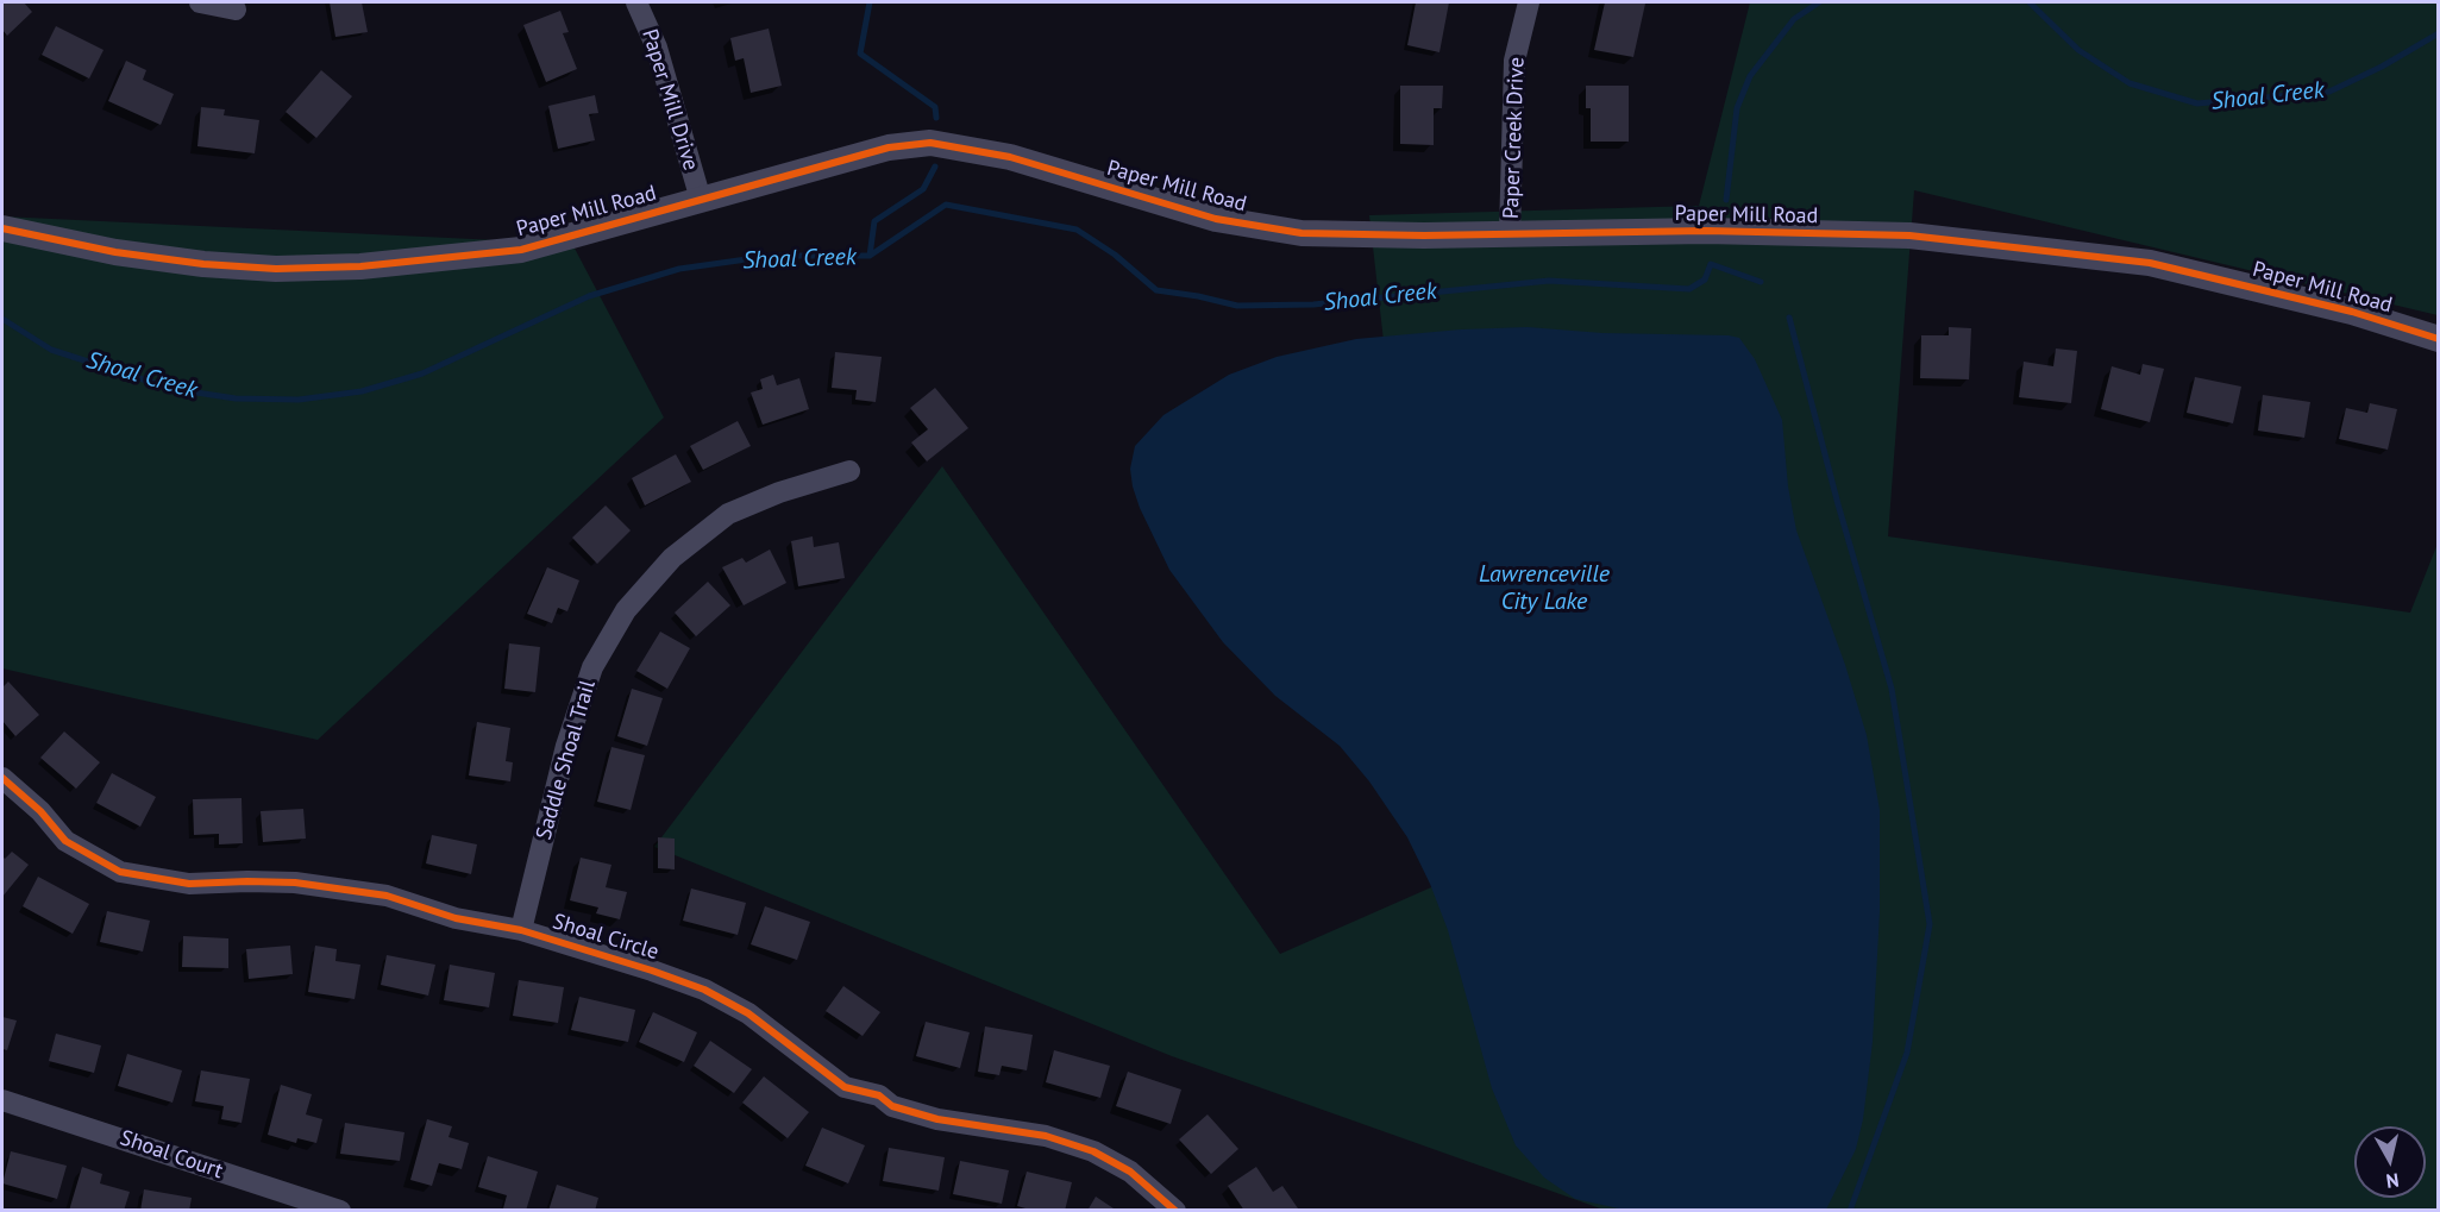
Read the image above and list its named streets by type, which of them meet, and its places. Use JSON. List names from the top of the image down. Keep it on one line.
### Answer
{"streets":{"street":["Paper Mill Drive","Paper Creek Drive","Paper Mill Road","Saddle Shoal Trail","Shoal Circle","Shoal Court"]},"crossings":[["Paper Mill Drive","Paper Mill Road"],["Paper Creek Drive","Paper Mill Road"],["Saddle Shoal Trail","Shoal Circle"]],"water":["Shoal Creek","Lawrenceville City Lake"],"north":"bottom"}
